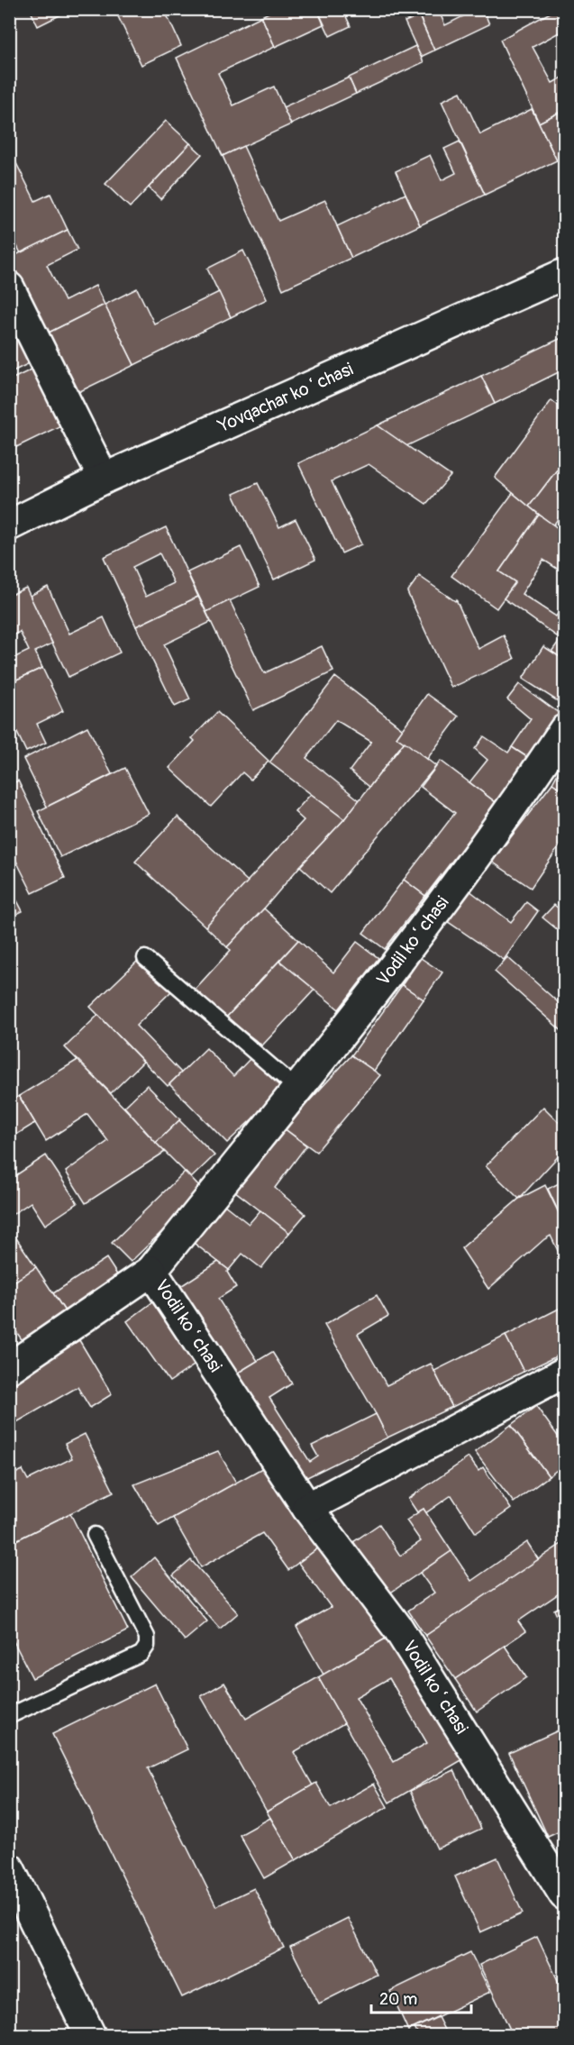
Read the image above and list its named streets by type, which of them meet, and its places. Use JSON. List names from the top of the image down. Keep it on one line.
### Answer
{"streets":{"street":["Yovqachar koʻchasi","Vodil koʻchasi"]},"scale_bar":"20 m"}
